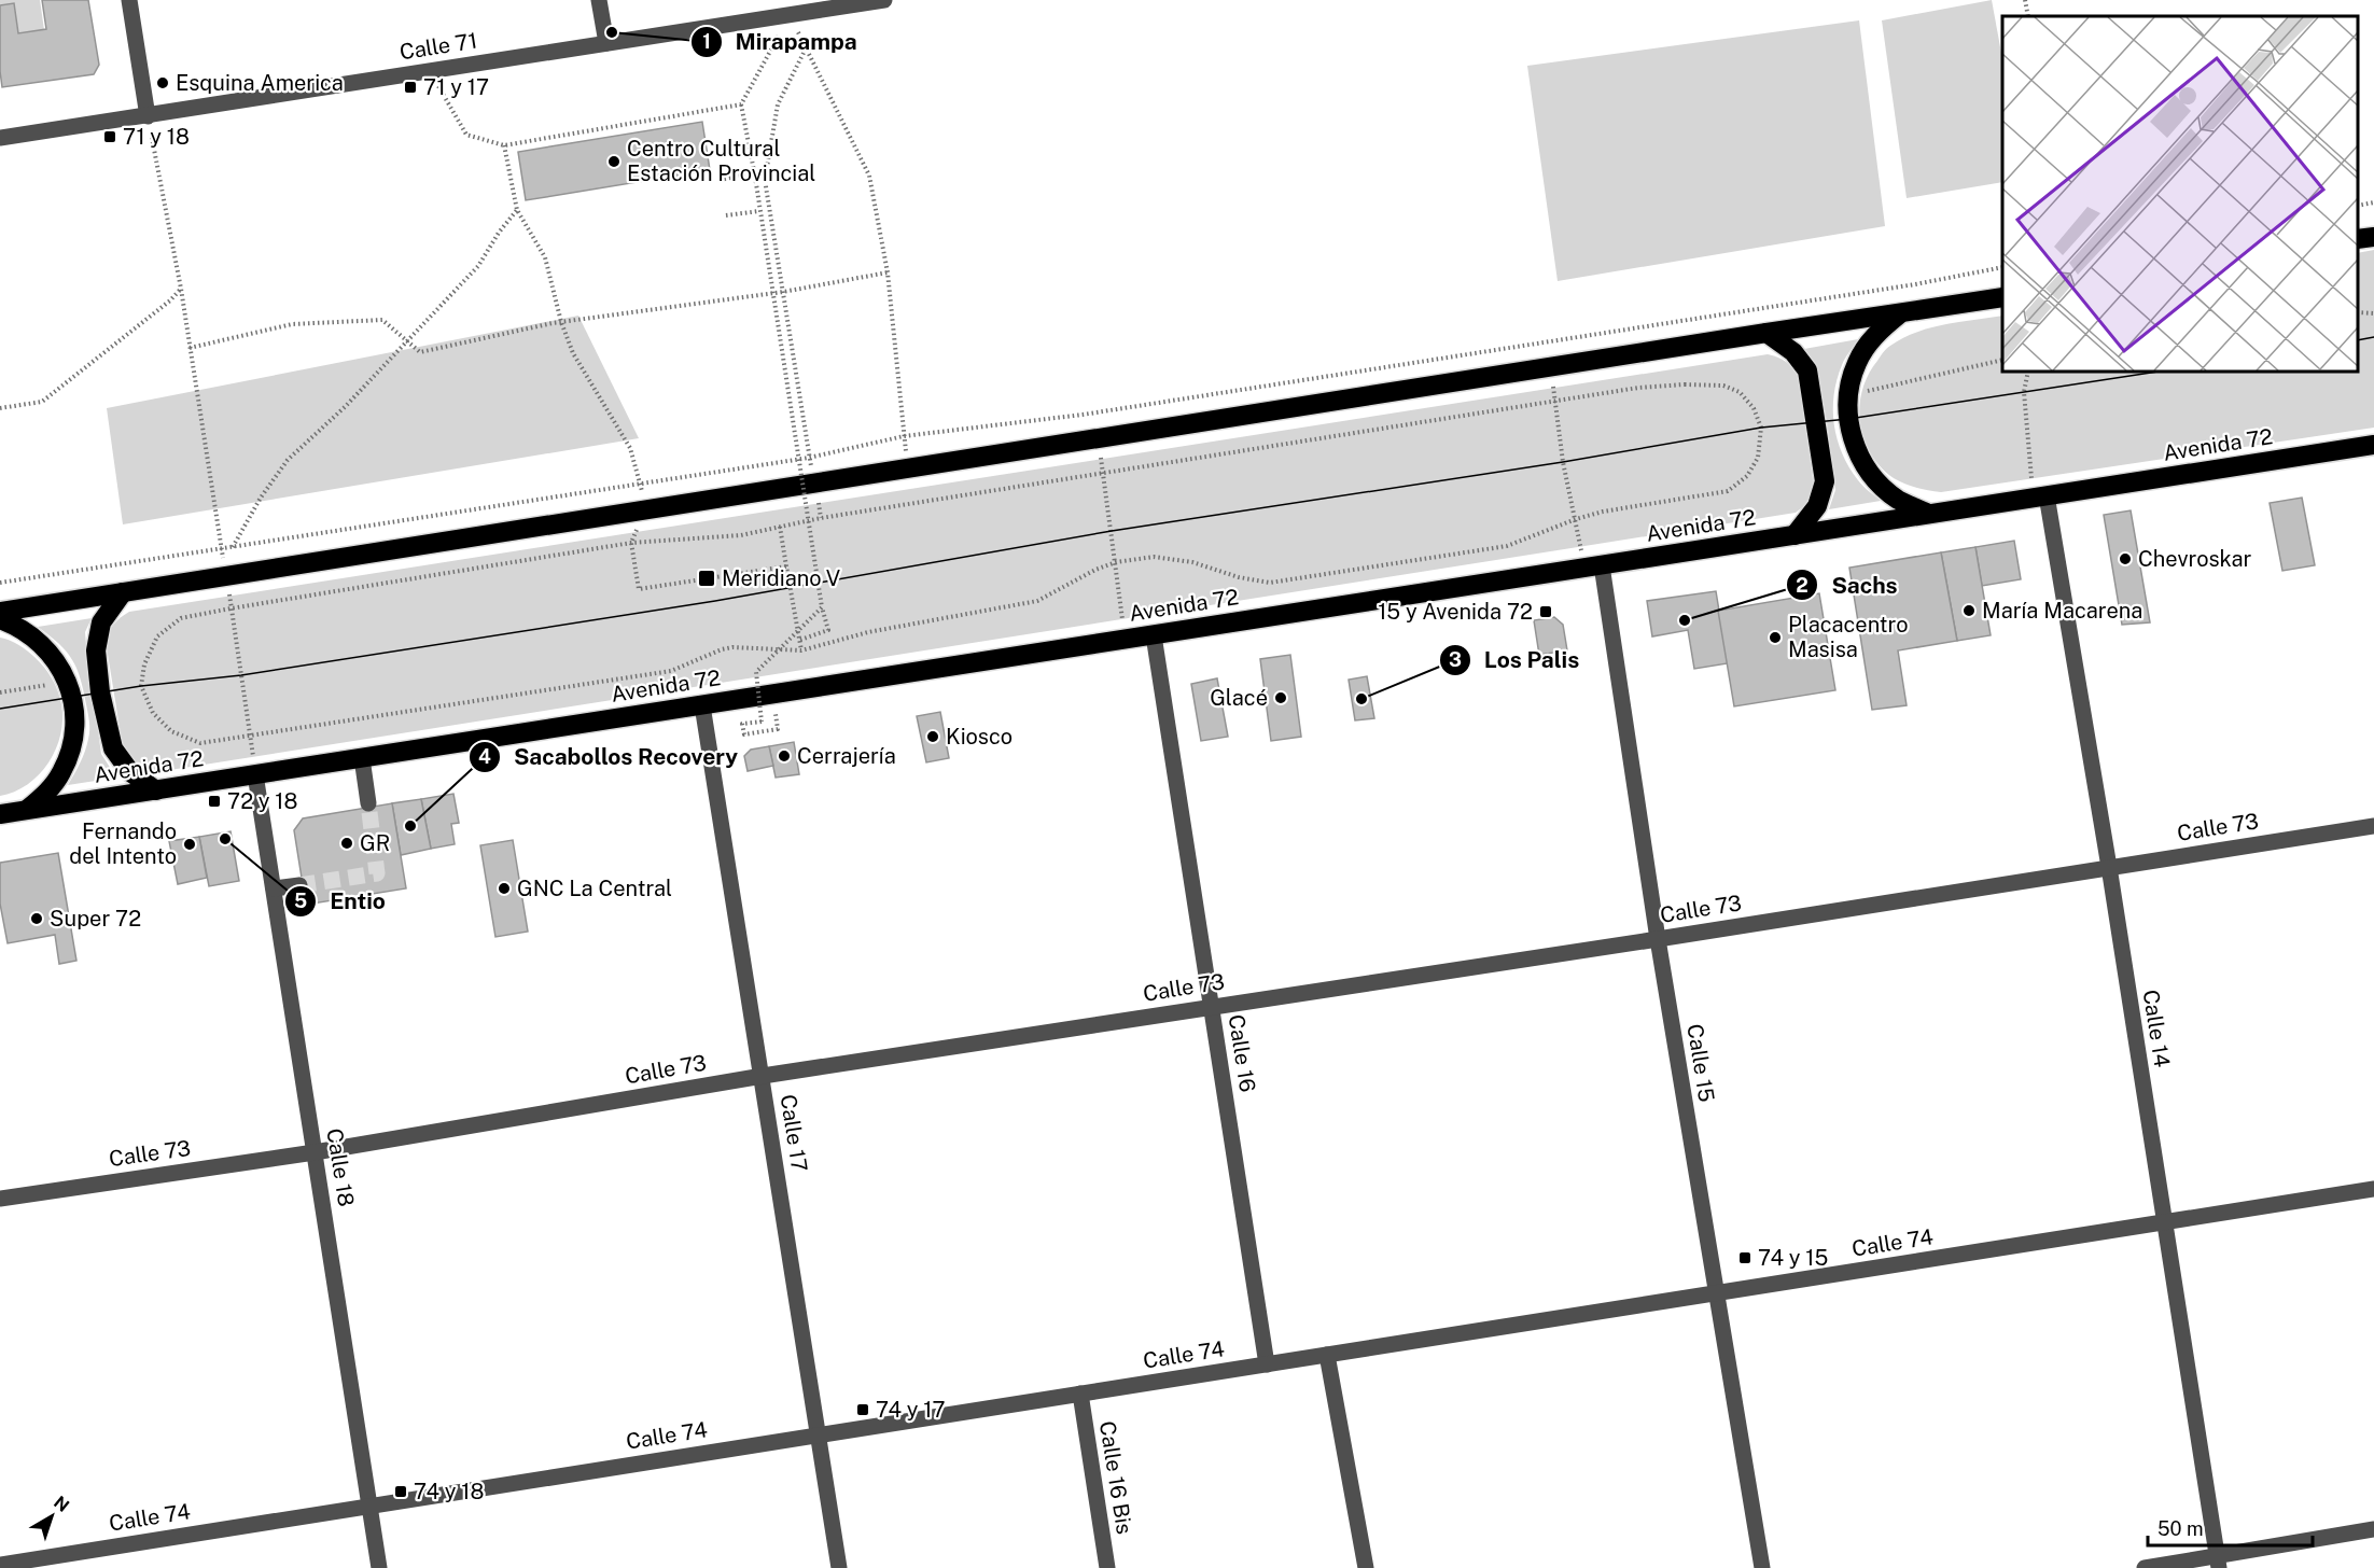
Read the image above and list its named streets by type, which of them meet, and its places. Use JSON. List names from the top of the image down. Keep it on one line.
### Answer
{"streets":{"highway":["Avenida 72"],"street":["Calle 71","Calle 73","Calle 14","Calle 16","Calle 15","Calle 17","Calle 18","Calle 74","Calle 16 Bis"]},"crossings":[["Avenida 72","Calle 14"],["Avenida 72","Calle 16"],["Avenida 72","Calle 15"],["Avenida 72","Calle 17"],["Avenida 72","Calle 18"],["Calle 73","Calle 14"],["Calle 73","Calle 16"],["Calle 73","Calle 15"],["Calle 73","Calle 17"],["Calle 73","Calle 18"],["Calle 14","Calle 74"],["Calle 16","Calle 74"],["Calle 15","Calle 74"],["Calle 17","Calle 74"],["Calle 18","Calle 74"],["Calle 74","Calle 16 Bis"]],"places":{"other":["Mirapampa","Esquina America","Centro Cultural Estación Provincial","Chevroskar","María Macarena","Sachs","Placacentro Masisa","Glacé","Los Palis","Kiosco","Cerrajería","Sacabollos Recovery","Entio","GR","Fernando del Intento","GNC La Central","Super 72"],"transit":["71 y 17","71 y 18","Meridiano V","15 y Avenida 72","72 y 18","74 y 15","74 y 17","74 y 18"]},"scale_bar":"50 m","north":"top right"}
